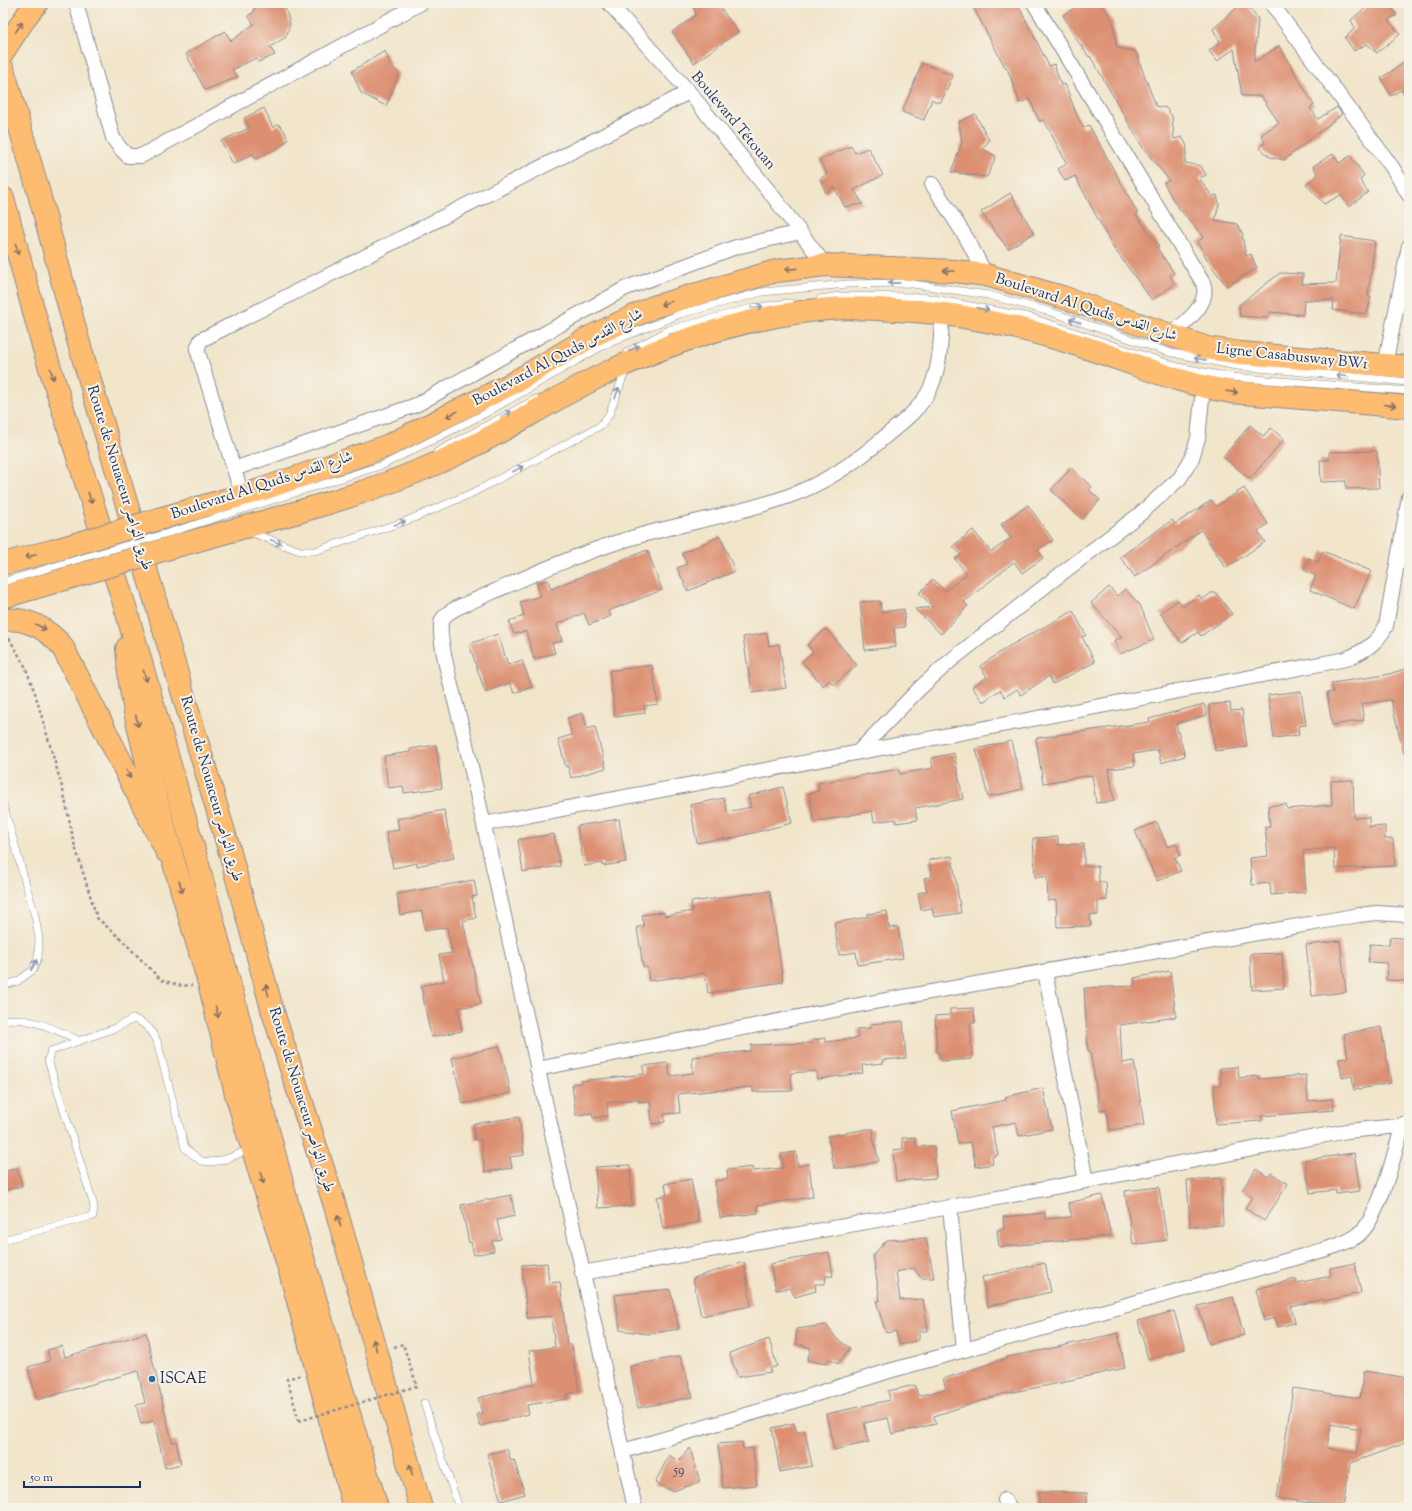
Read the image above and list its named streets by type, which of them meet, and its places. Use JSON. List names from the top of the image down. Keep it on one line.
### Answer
{"streets":{"main road":["Boulevard Al Quds شارع القدس","Route de Nouaceur طريق النواصر"],"street":["Boulevard Tétouan"],"lane":["Ligne Casabusway BW1"]},"crossings":[["Boulevard Tétouan","Boulevard Al Quds شارع القدس"],["Boulevard Al Quds شارع القدس","Ligne Casabusway BW1"]],"places":["ISCAE"],"house_numbers":["59"],"scale_bar":"50 m"}
